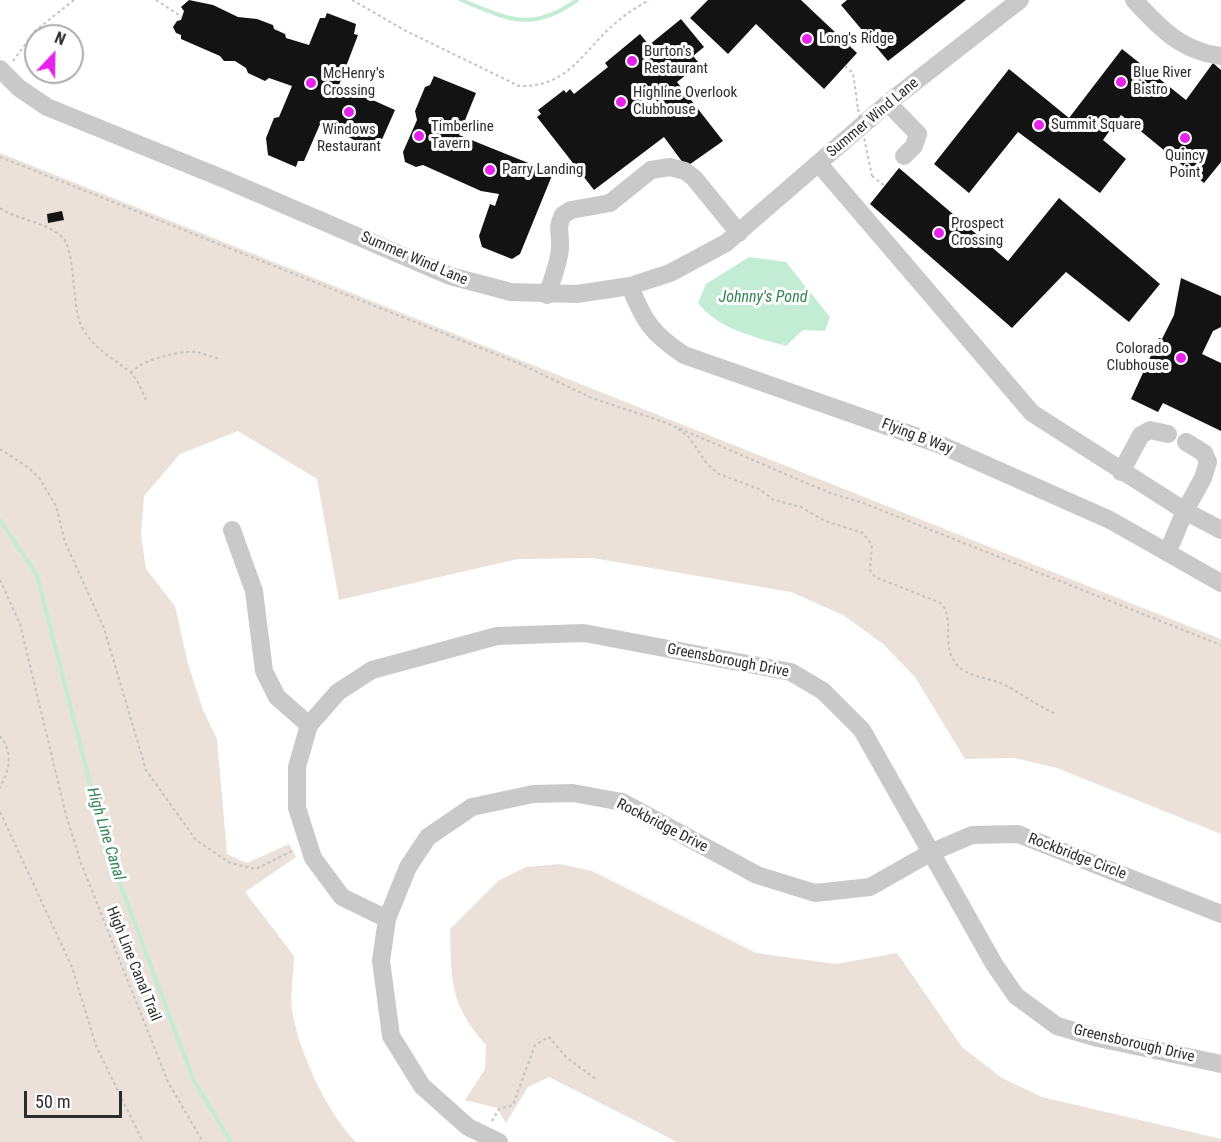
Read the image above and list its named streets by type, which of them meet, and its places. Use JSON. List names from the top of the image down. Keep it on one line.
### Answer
{"streets":{"street":["Summer Wind Lane","Flying B Way","Greensborough Drive","Rockbridge Drive","Rockbridge Circle"],"path":["High Line Canal Trail"]},"crossings":[["Summer Wind Lane","Flying B Way"],["Greensborough Drive","Rockbridge Drive"],["Greensborough Drive","Rockbridge Circle"],["Rockbridge Drive","Rockbridge Circle"]],"water":["Johnny's Pond","High Line Canal"],"places":["Long's Ridge","Burton's Restaurant","Blue River Bistro","McHenry's Crossing","Highline Overlook Clubhouse","Windows Restaurant","Summit Square","Timberline Tavern","Quincy Point","Parry Landing","Prospect Crossing","Colorado Clubhouse"],"scale_bar":"50 m","north":"top"}
